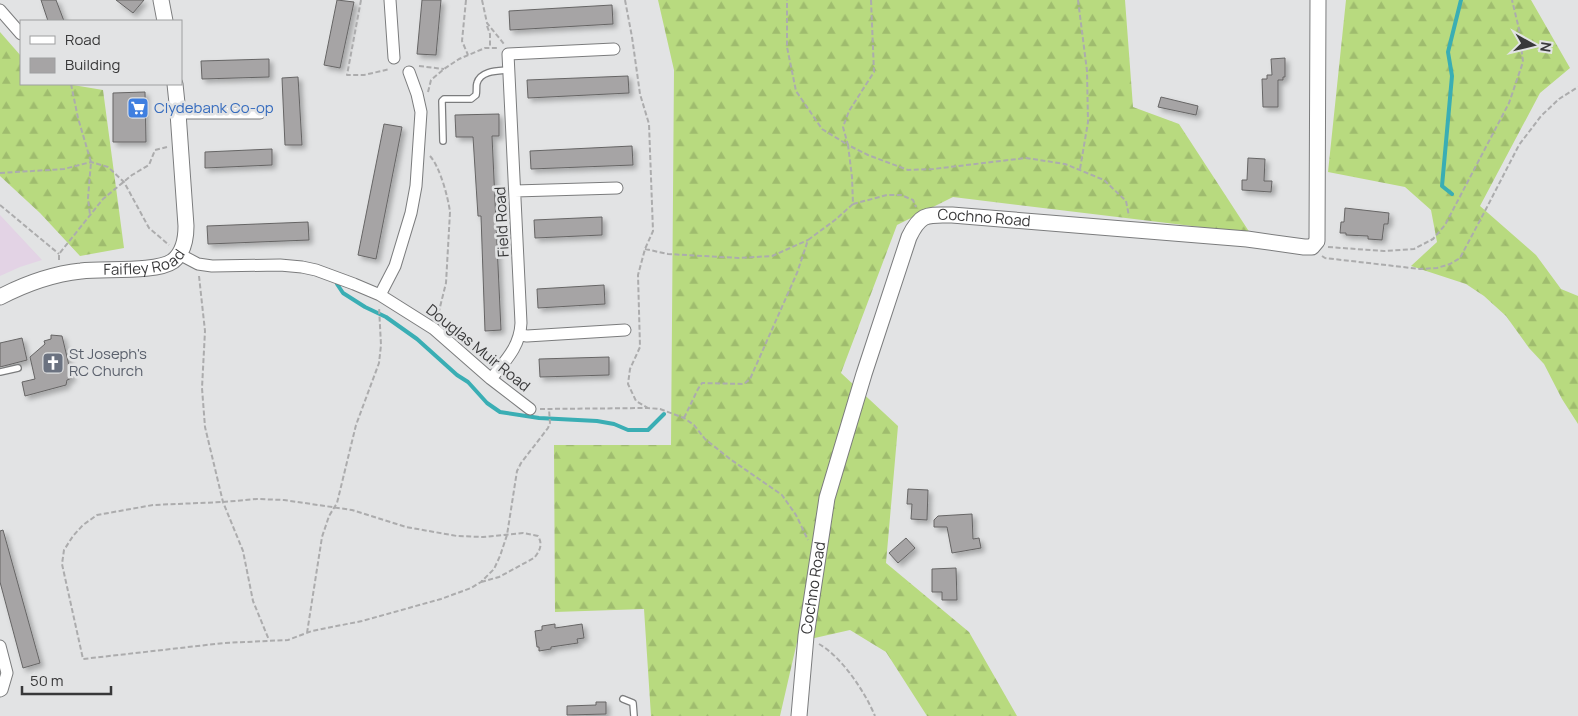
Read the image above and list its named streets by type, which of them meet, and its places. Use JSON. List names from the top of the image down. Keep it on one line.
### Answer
{"streets":{"street":["Cochno Road","Field Road","Faifley Road","Douglas Muir Road"]},"crossings":[["Faifley Road","Douglas Muir Road"]],"places":{"supermarket":["Clydebank Co-op"],"church":["St Joseph's RC Church"]},"legend":["Road","Building"],"scale_bar":"50 m","north":"right"}
